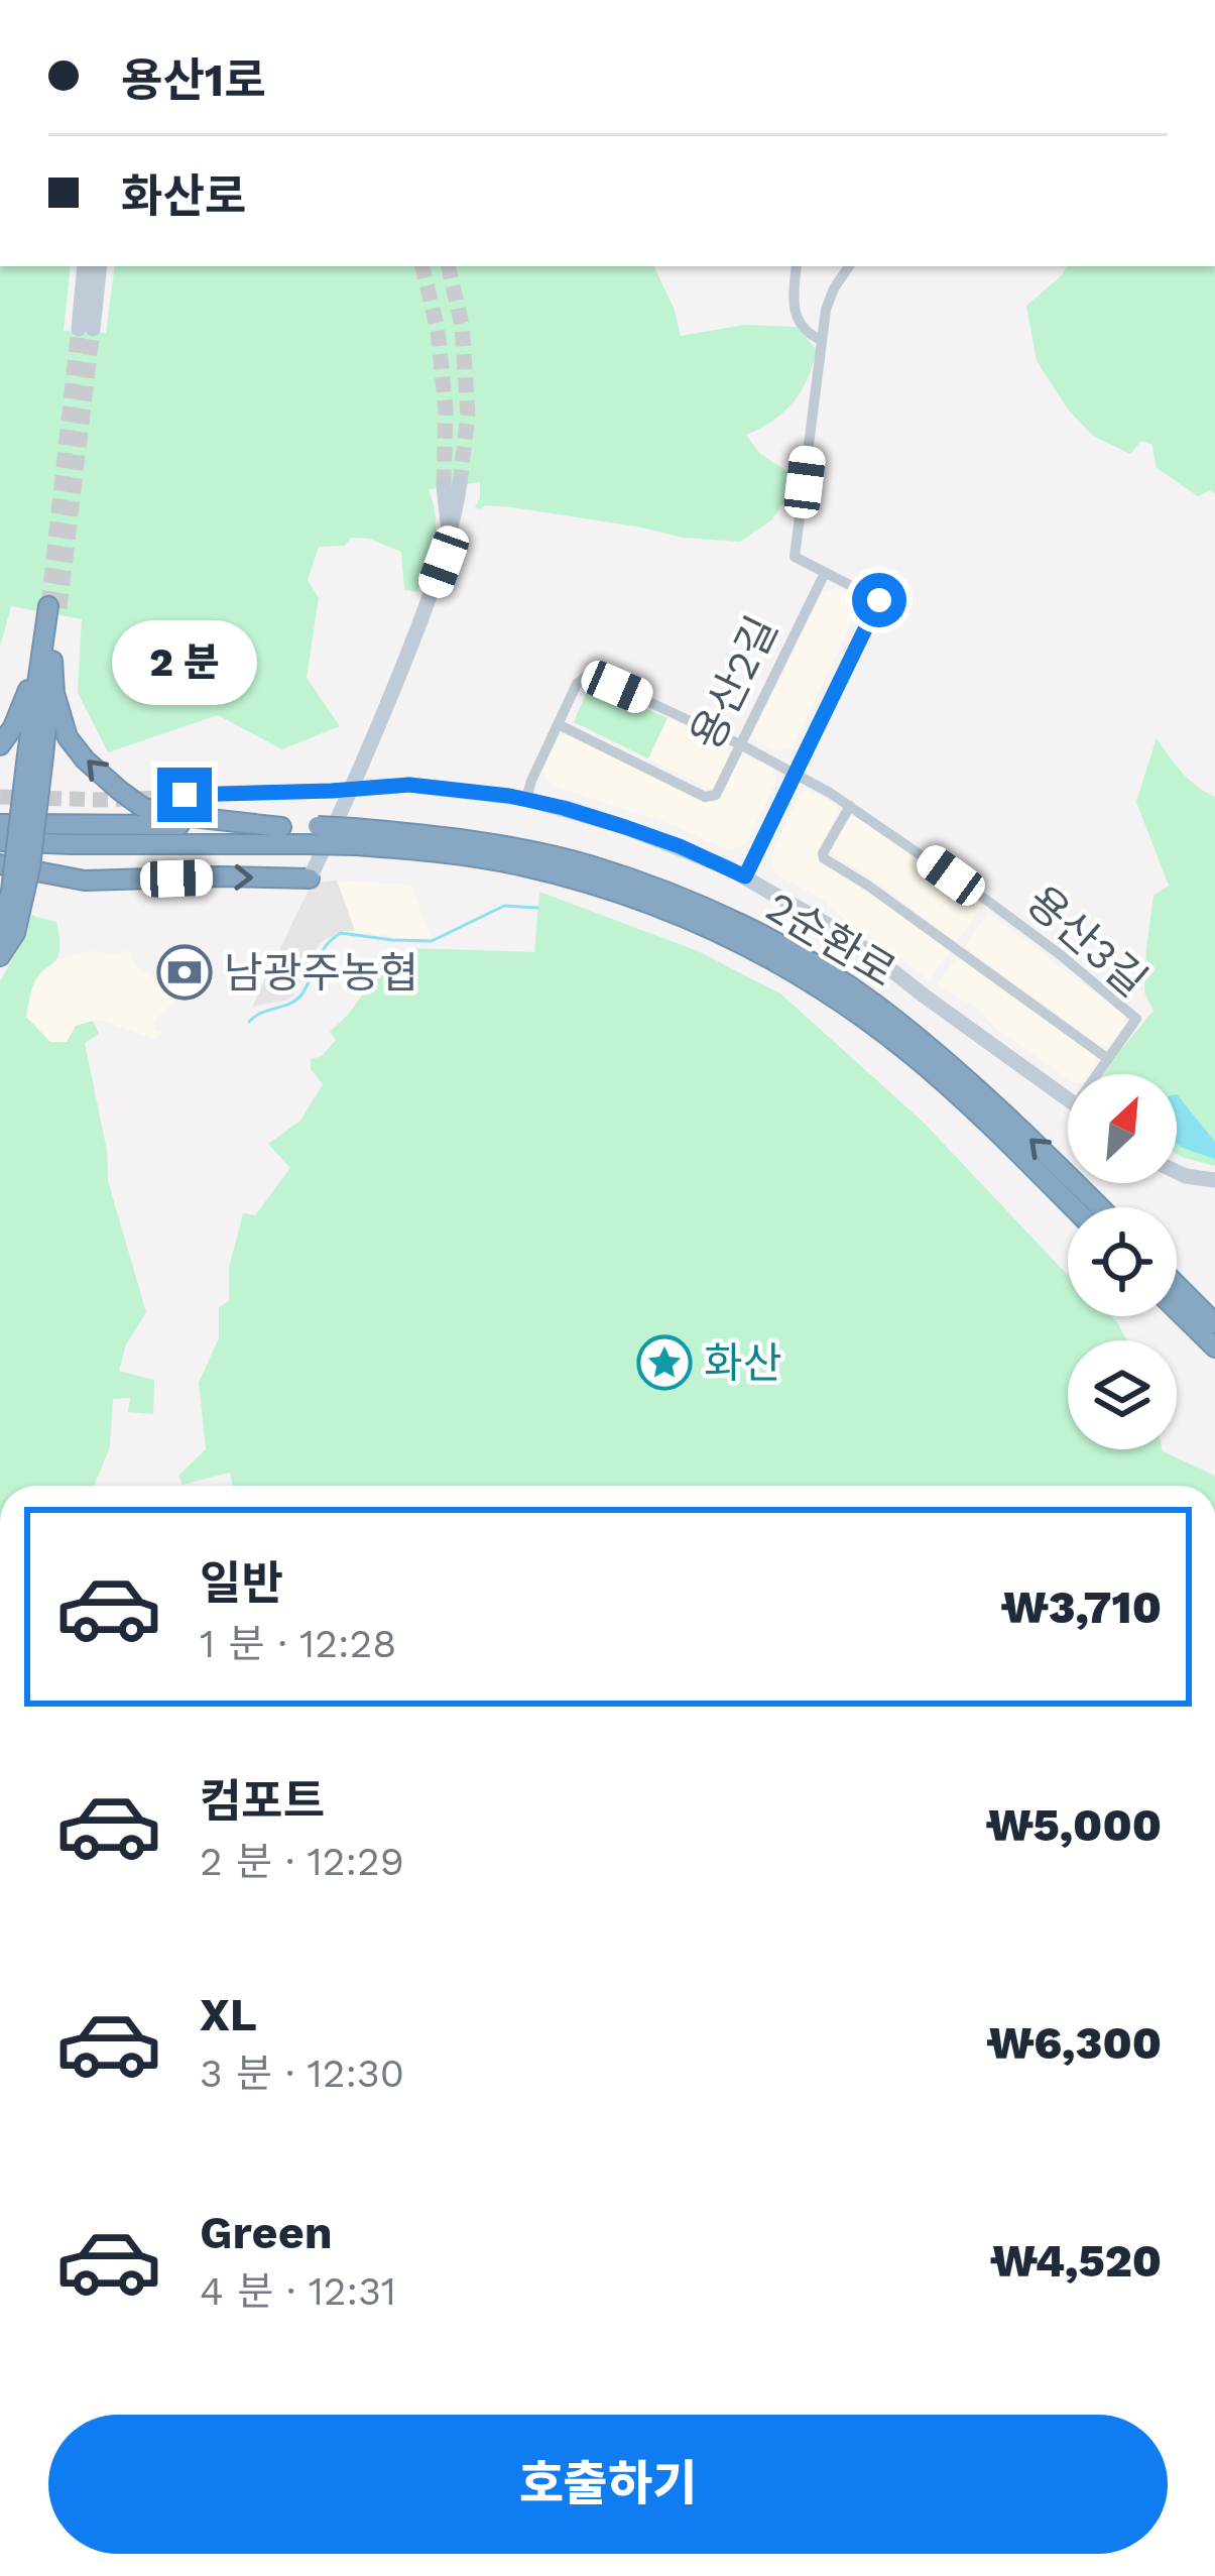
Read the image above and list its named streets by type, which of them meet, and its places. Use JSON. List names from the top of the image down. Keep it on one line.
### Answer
{"streets":{"highway":["2순환로"],"street":["용산2길","용산3길"]},"crossings":[["용산2길","용산3길"]],"places":{"bank":["남광주농협"],"place":["화산"]},"north":"top right","page":{"banner":["용산1로","화산로"],"bubble":"2 분","list":[{"name":"일반","note":"1 분 · 12:28","value":"₩3,710"},{"name":"컴포트","note":"2 분 · 12:29","value":"₩5,000"},{"name":"XL","note":"3 분 · 12:30","value":"₩6,300"},{"name":"Green","note":"4 분 · 12:31","value":"₩4,520"}],"buttons":"호출하기"}}
